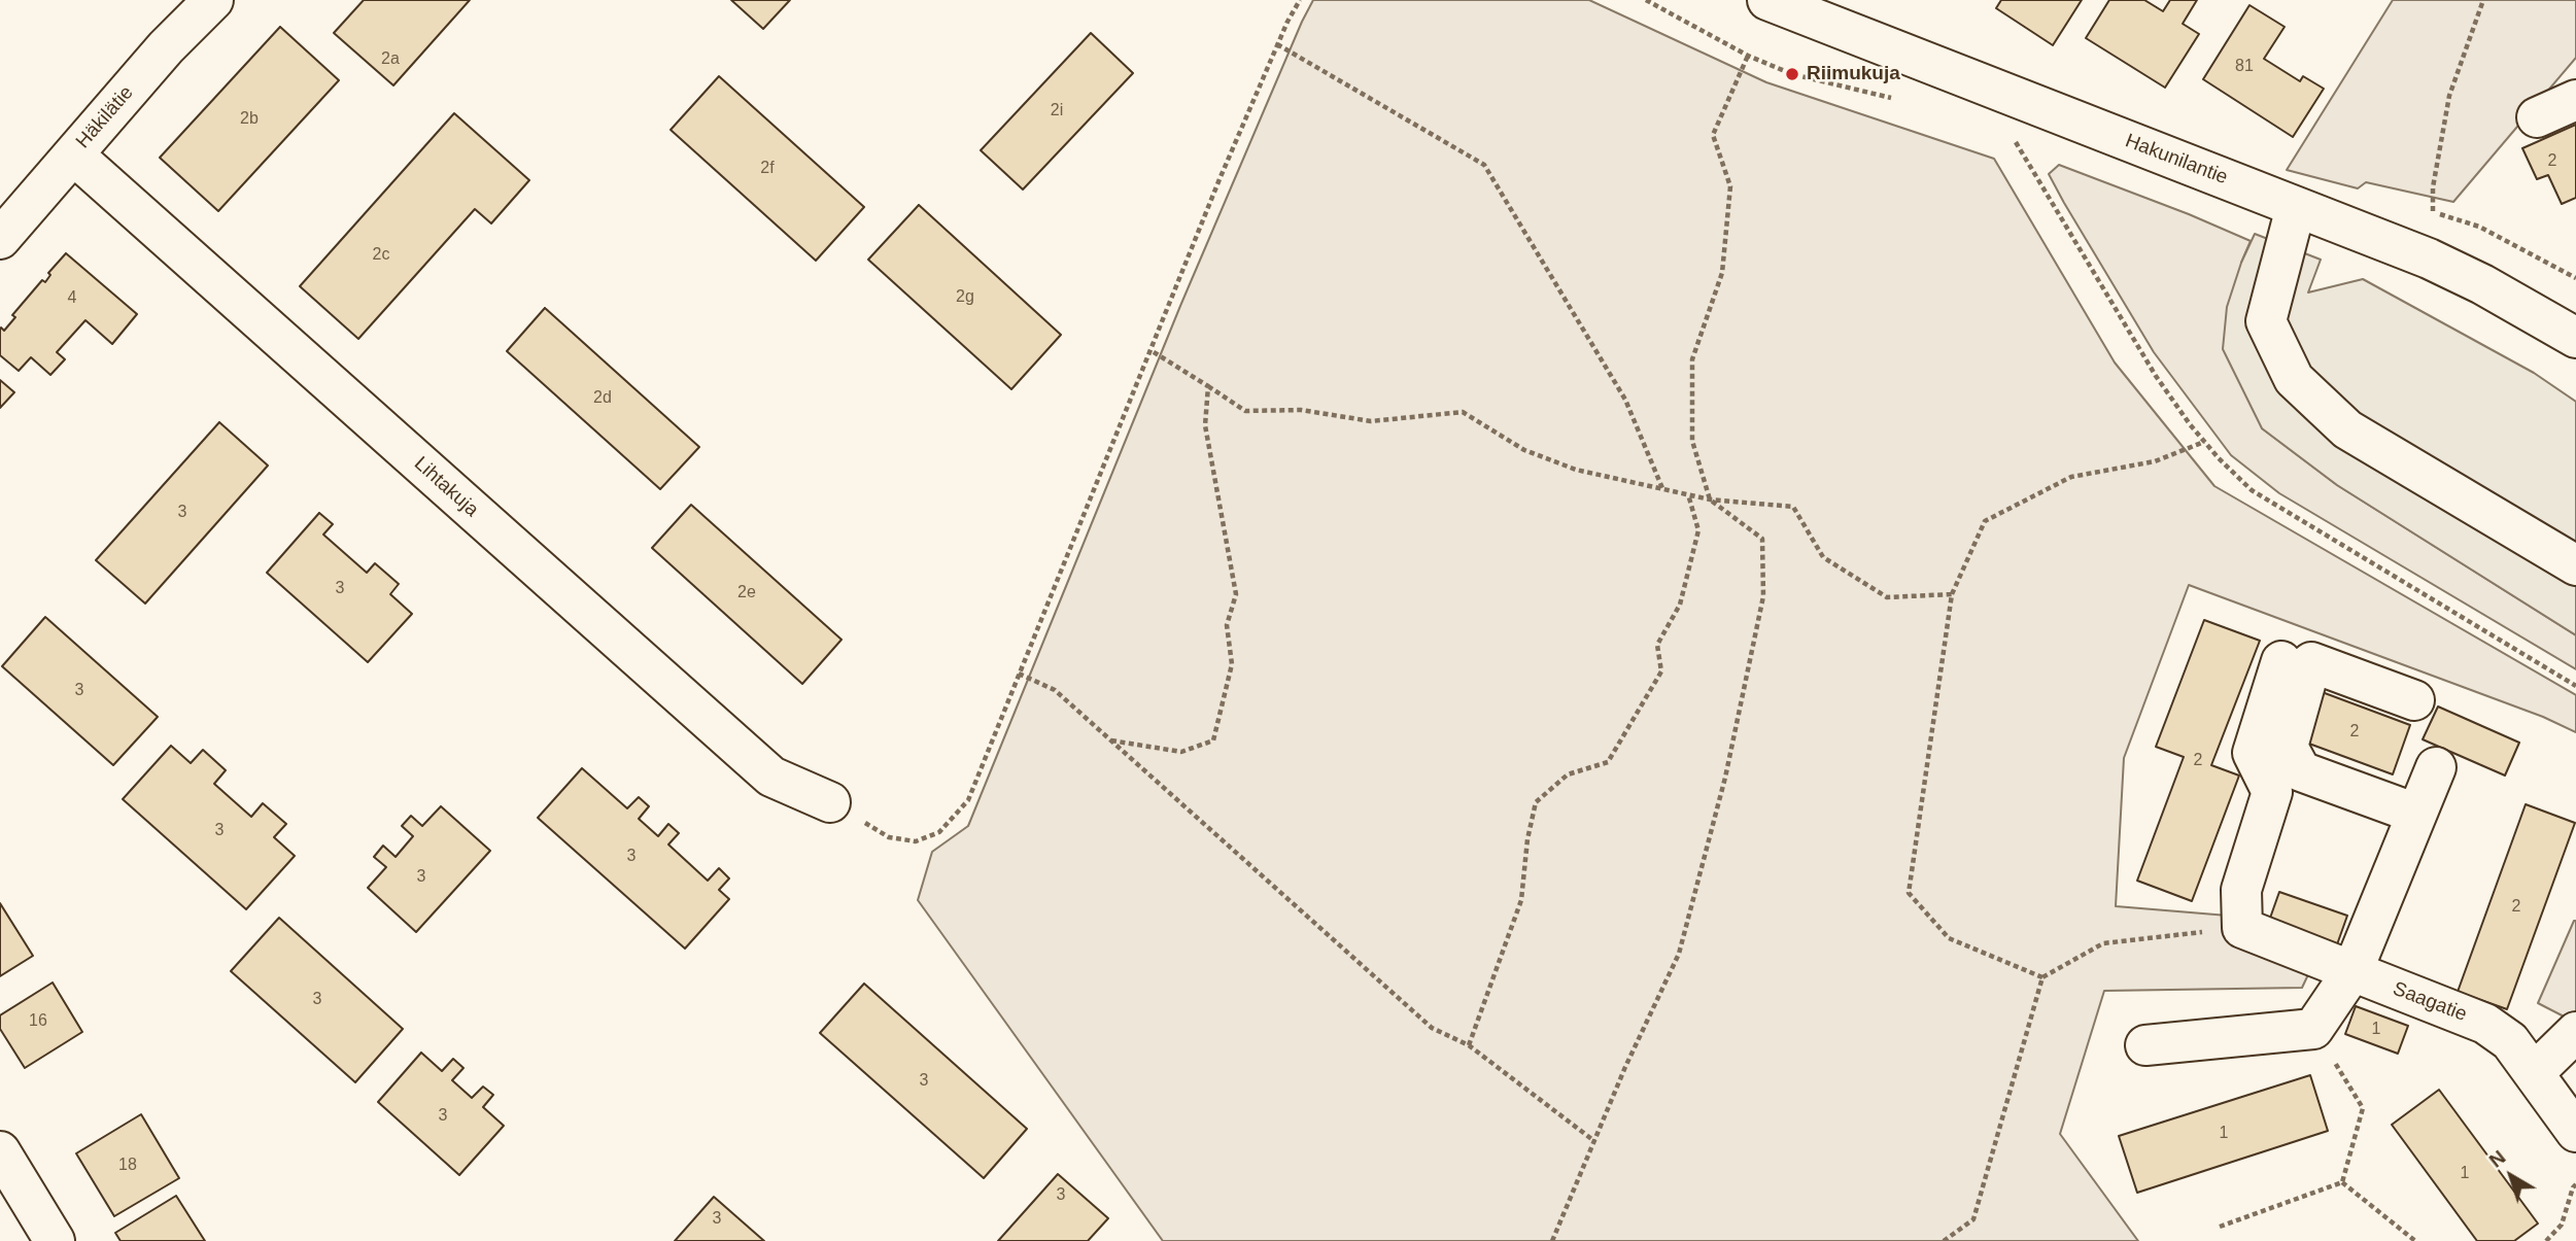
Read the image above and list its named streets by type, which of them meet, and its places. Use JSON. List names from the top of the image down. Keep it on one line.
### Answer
{"streets":{"street":["Häkilätie","Hakunilantie","Lihtakuja","Saagatie"]},"crossings":[["Häkilätie","Lihtakuja"]],"places":["Riimukuja"],"house_numbers":["2a","81","2i","2b","2","2f","2c","2g","4","2d","3","3","2e","3","2","2","3","3","3","2","3","16","1","3","3","1","18","1","3","3"],"north":"top left"}
